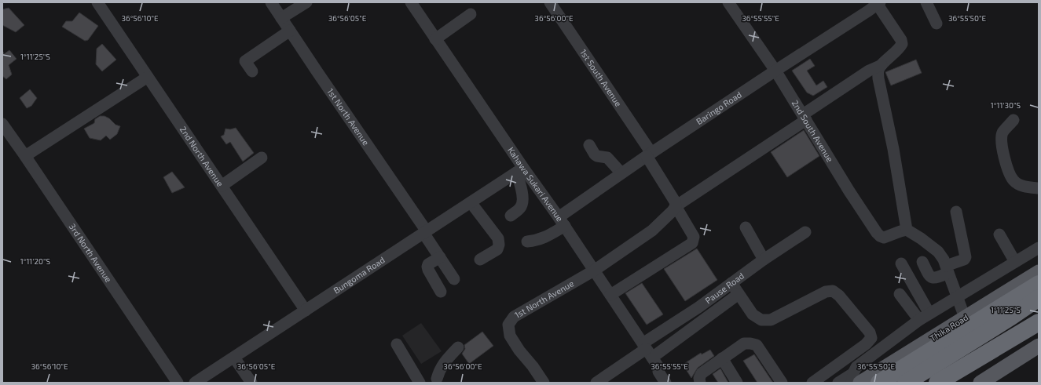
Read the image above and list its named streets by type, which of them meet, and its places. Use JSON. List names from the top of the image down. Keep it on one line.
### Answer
{"streets":{"main road":["Thika Road"],"street":["1st South Avenue","Baringo Road","1st North Avenue","2nd South Avenue","2nd North Avenue","Kahawa Sukari Avenue","3rd North Avenue","Bungoma Road","Pause Road"]},"crossings":[["1st South Avenue","Baringo Road"],["1st South Avenue","1st North Avenue"],["1st South Avenue","Kahawa Sukari Avenue"],["Baringo Road","1st North Avenue"],["Baringo Road","2nd South Avenue"],["Baringo Road","Kahawa Sukari Avenue"],["1st North Avenue","2nd South Avenue"],["1st North Avenue","Kahawa Sukari Avenue"],["1st North Avenue","Bungoma Road"],["2nd North Avenue","Bungoma Road"],["Kahawa Sukari Avenue","Bungoma Road"],["Kahawa Sukari Avenue","Pause Road"]],"coordinates":["36°56'10\"E","36°56'05\"E","36°56'00\"E","36°55'55\"E","36°55'50\"E","1°11'25\"S","1°11'30\"S","1°11'20\"S"]}
